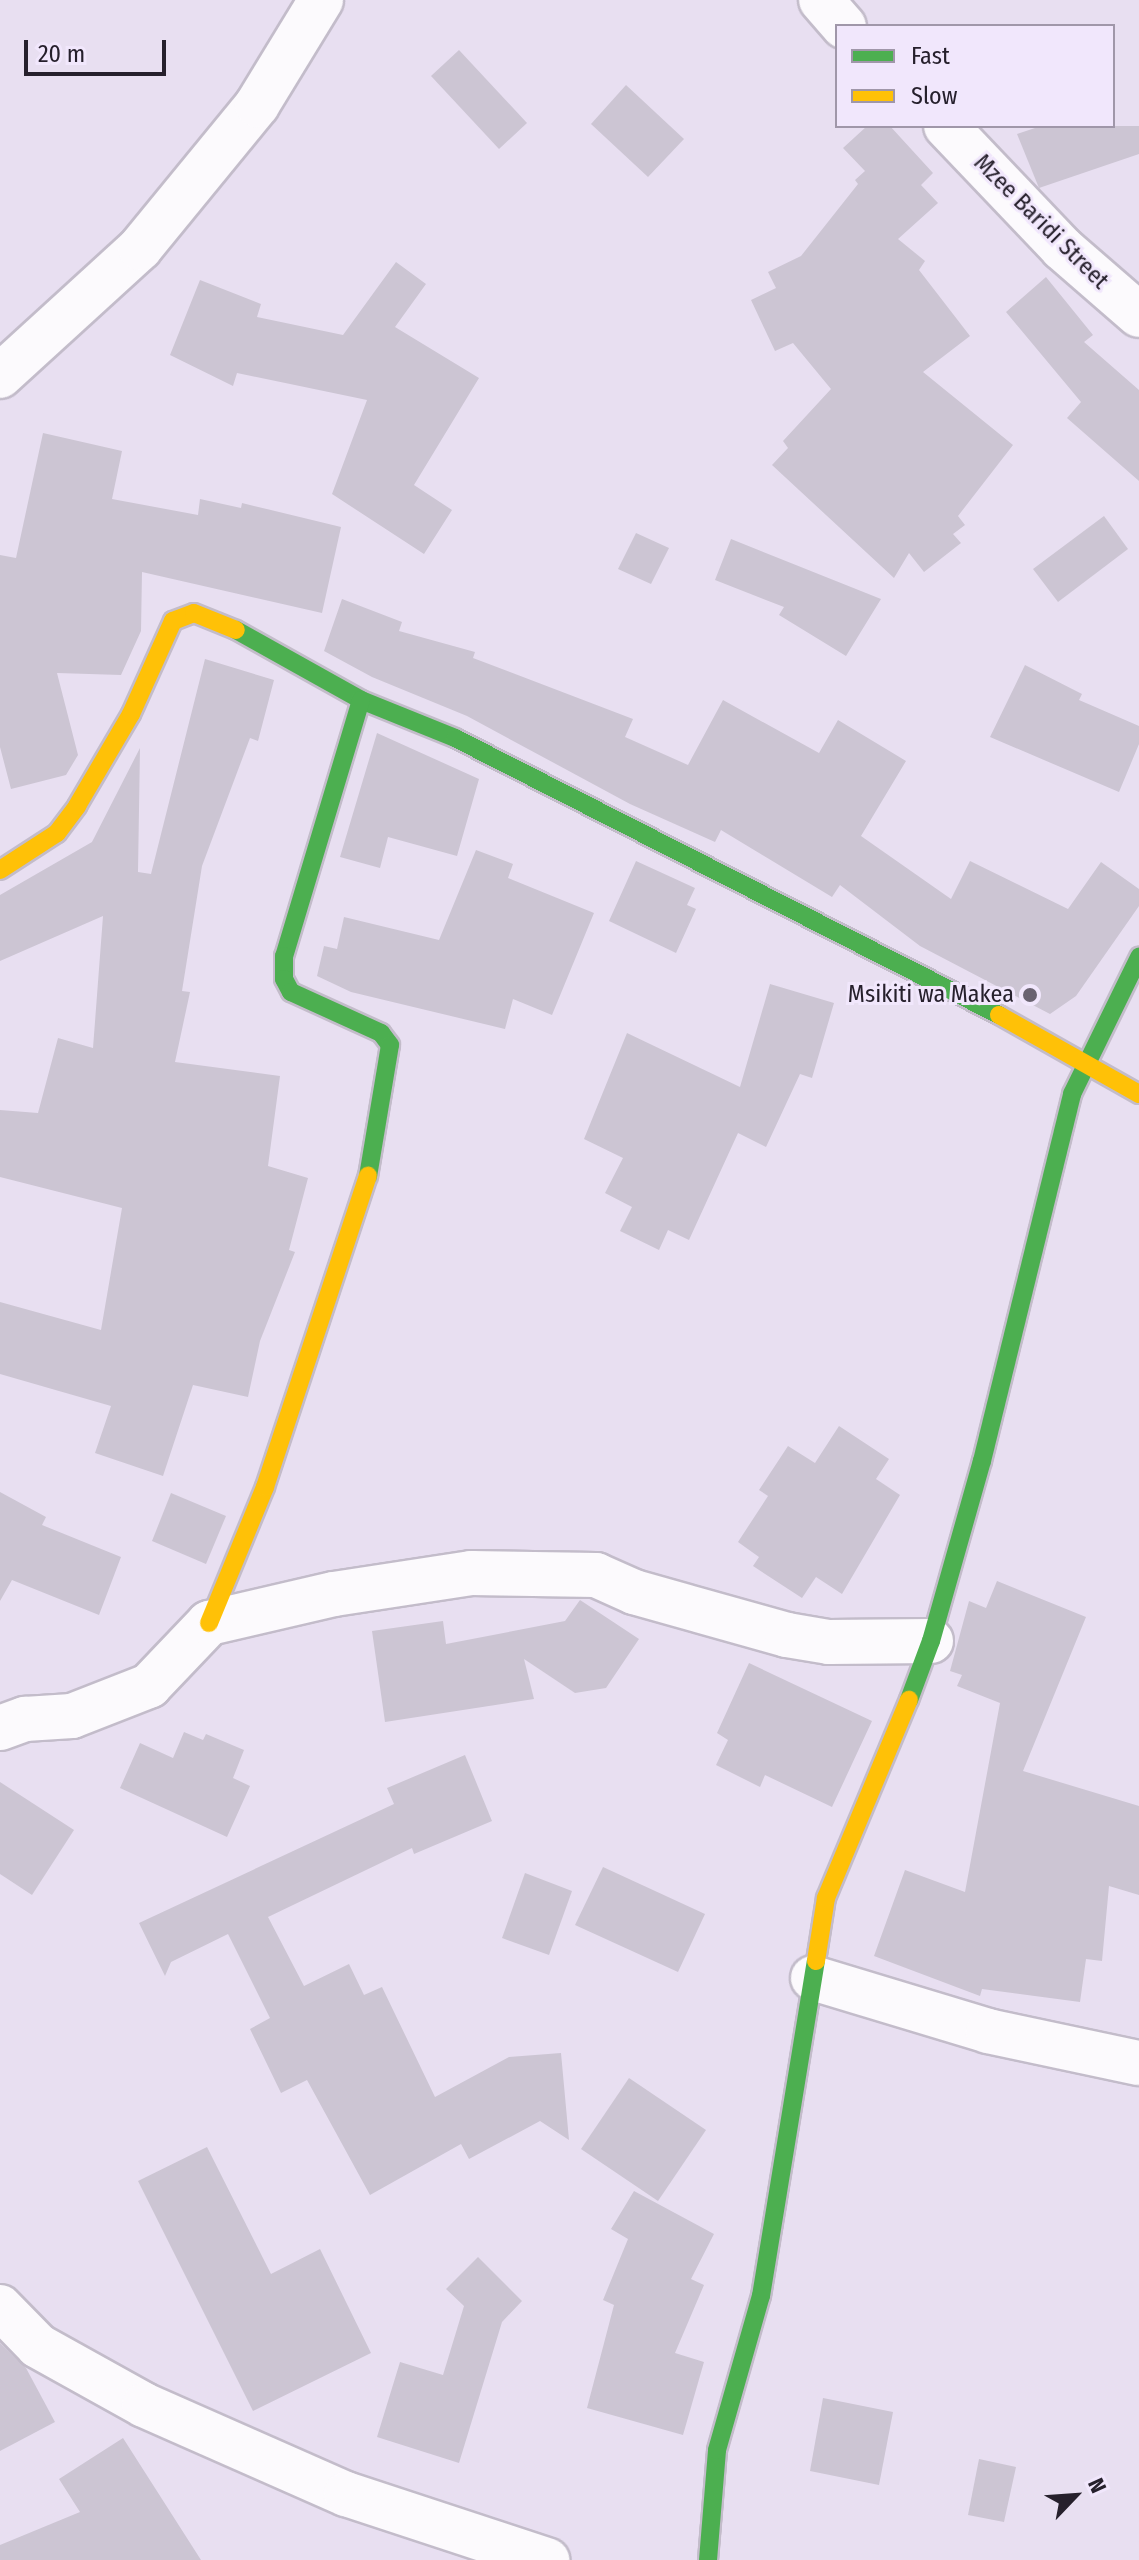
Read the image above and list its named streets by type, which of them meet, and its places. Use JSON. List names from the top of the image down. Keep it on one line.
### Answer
{"streets":{"street":["Mzee Baridi Street"]},"places":["Msikiti wa Makea"],"legend":["Fast","Slow"],"scale_bar":"20 m","north":"top right"}
